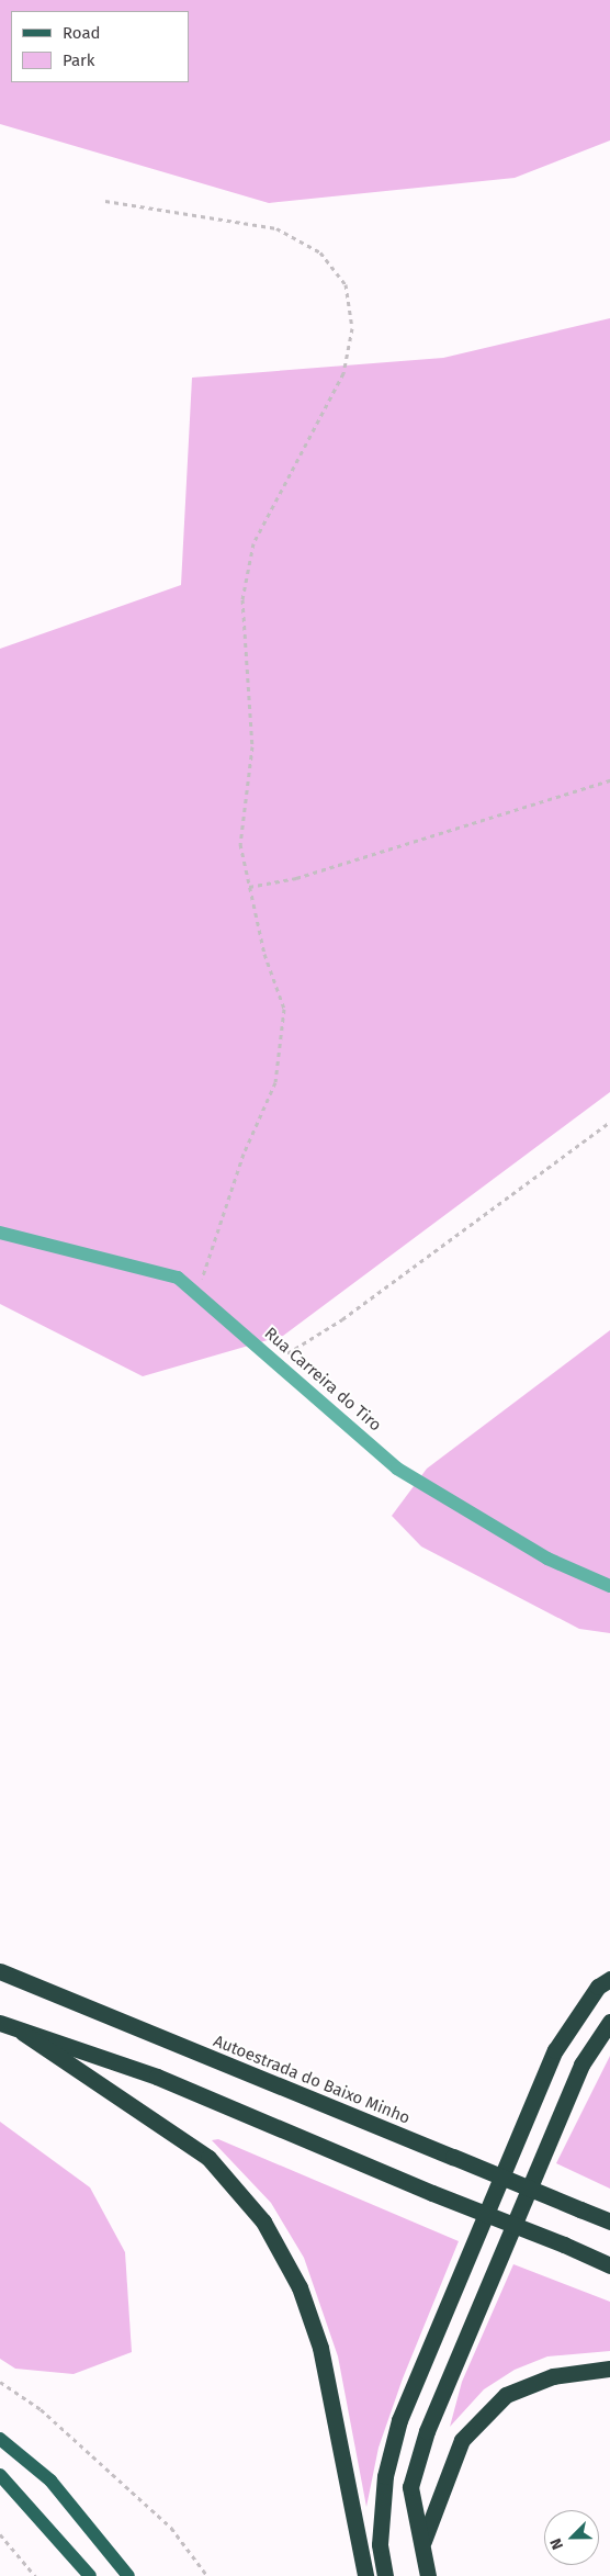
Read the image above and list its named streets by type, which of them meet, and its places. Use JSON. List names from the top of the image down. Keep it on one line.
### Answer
{"streets":{"highway":["Autoestrada do Baixo Minho"],"street":["Rua Carreira do Tiro"]},"legend":["Road","Park"],"north":"bottom left"}
